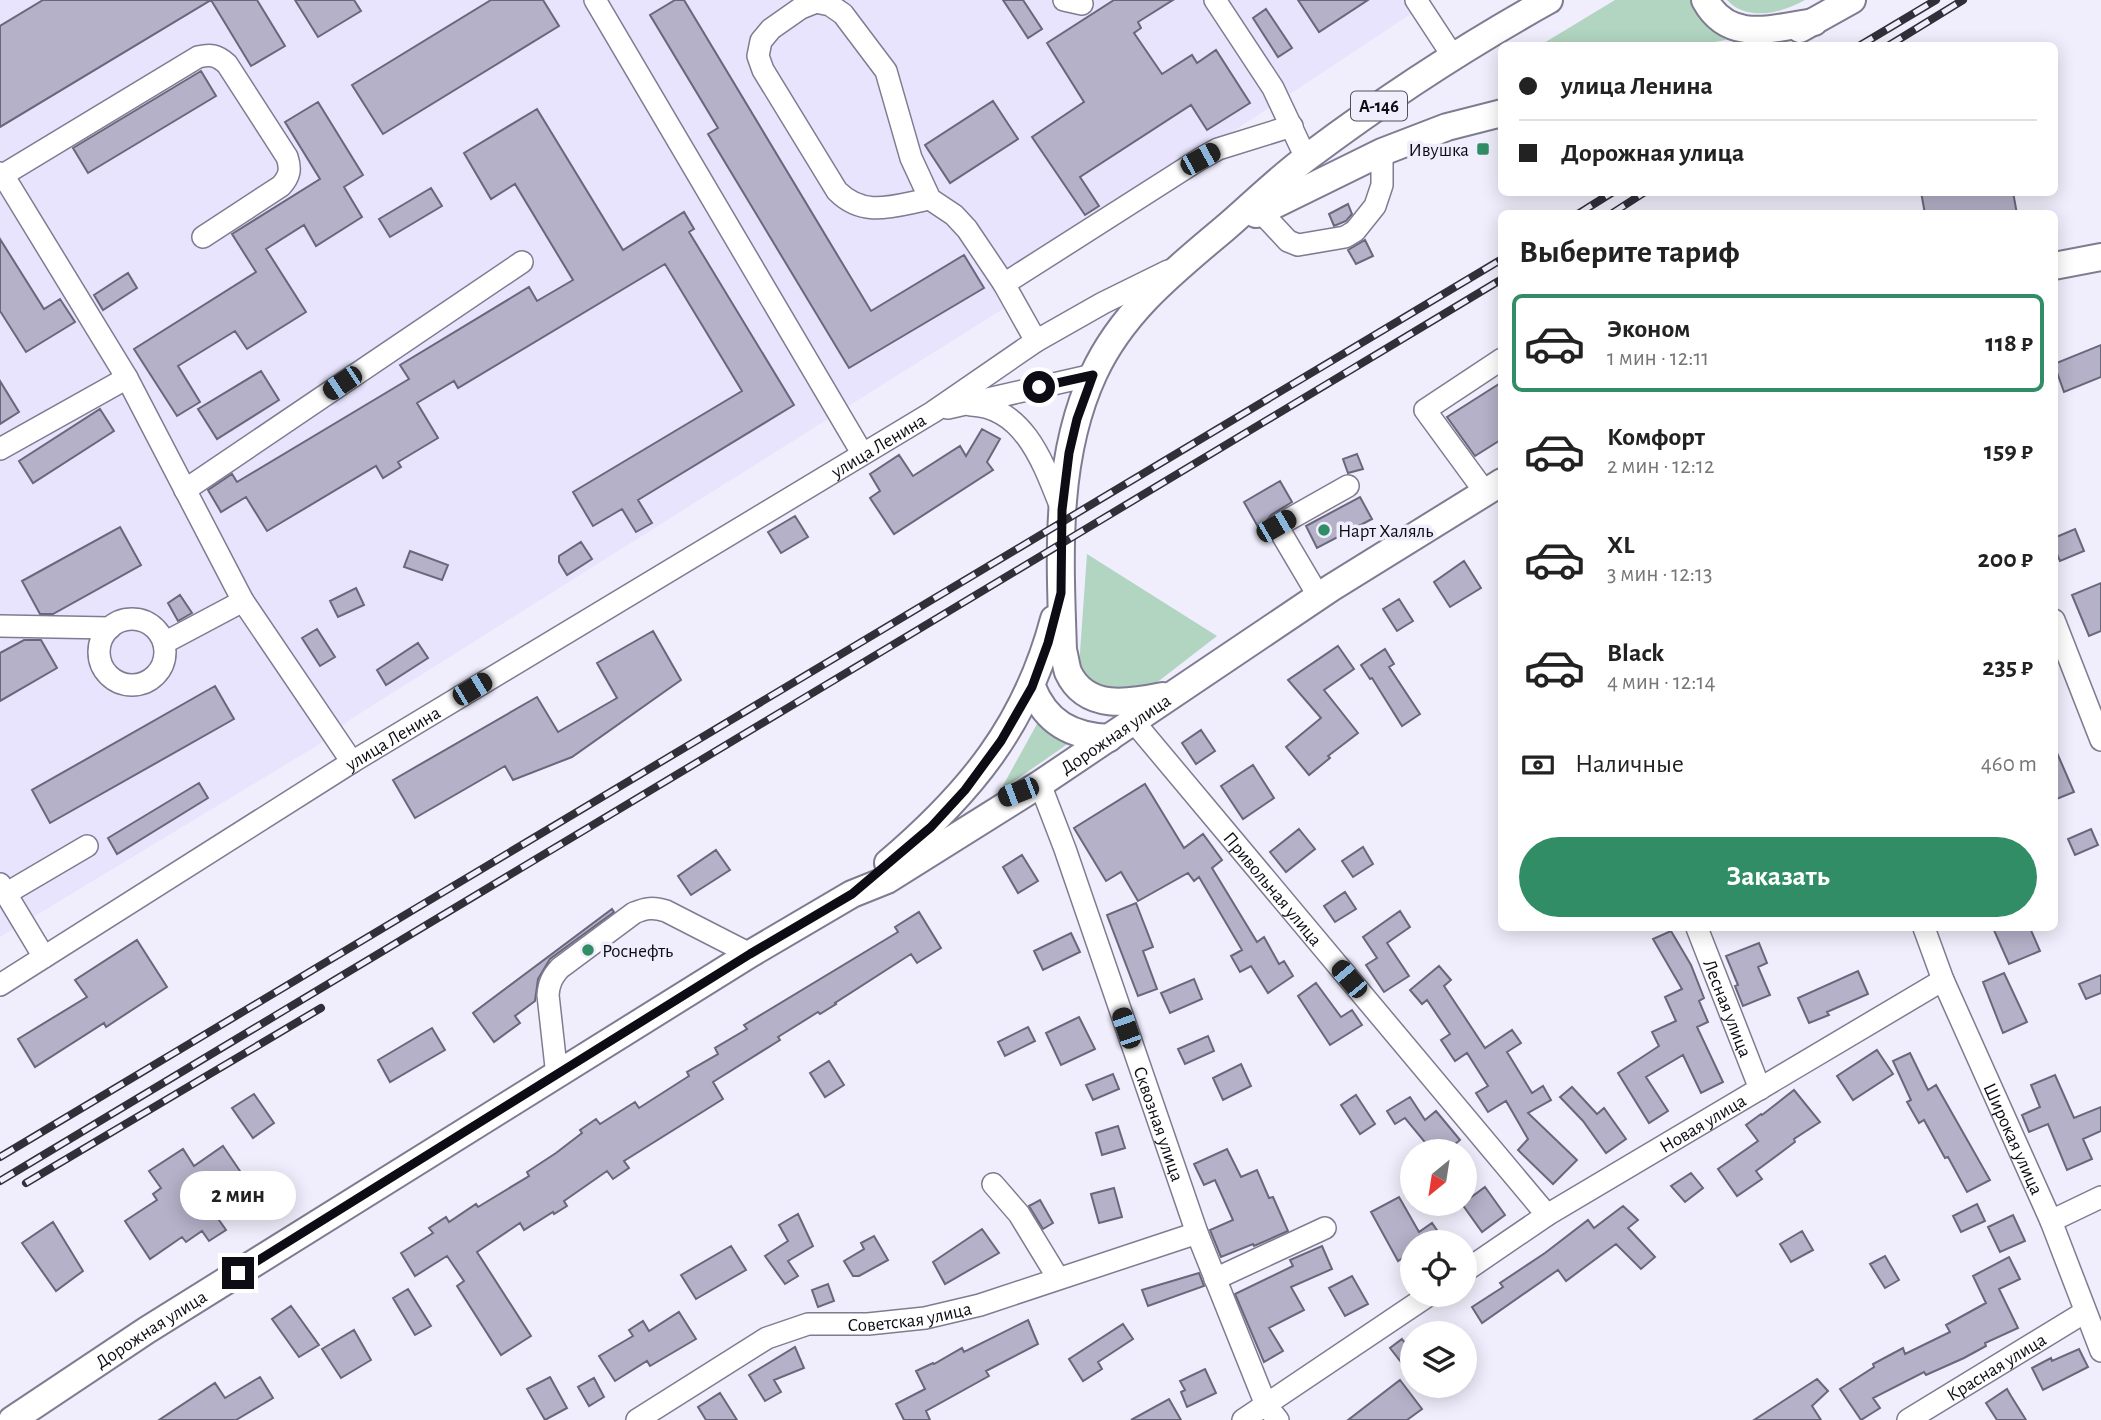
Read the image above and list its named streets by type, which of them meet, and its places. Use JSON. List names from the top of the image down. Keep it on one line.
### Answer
{"streets":{"main road":["А-146","улица Ленина","Дорожная улица"],"street":["Привольная улица","Лесная улица","Новая улица","Сквозная улица","Широкая улица","Советская улица","Красная улица"]},"crossings":[["А-146","улица Ленина"],["А-146","Дорожная улица"],["Дорожная улица","Привольная улица"],["Дорожная улица","Сквозная улица"],["Привольная улица","Новая улица"],["Лесная улица","Новая улица"],["Новая улица","Широкая улица"],["Сквозная улица","Советская улица"],["Широкая улица","Красная улица"]],"places":{"transit":["Ивушка"],"other":["Нарт Халяль","Роснефть"]},"north":"bottom left","page":{"banner":["улица Ленина","Дорожная улица"],"heading":"Выберите тариф","list":[{"name":"Эконом","note":"1 мин · 12:11","value":"118 ₽"},{"name":"Комфорт","note":"2 мин · 12:12","value":"159 ₽"},{"name":"XL","note":"3 мин · 12:13","value":"200 ₽"},{"name":"Black","note":"4 мин · 12:14","value":"235 ₽"}],"pay":["Наличные","460 m"],"buttons":"Заказать","bubble":"2 мин"}}
